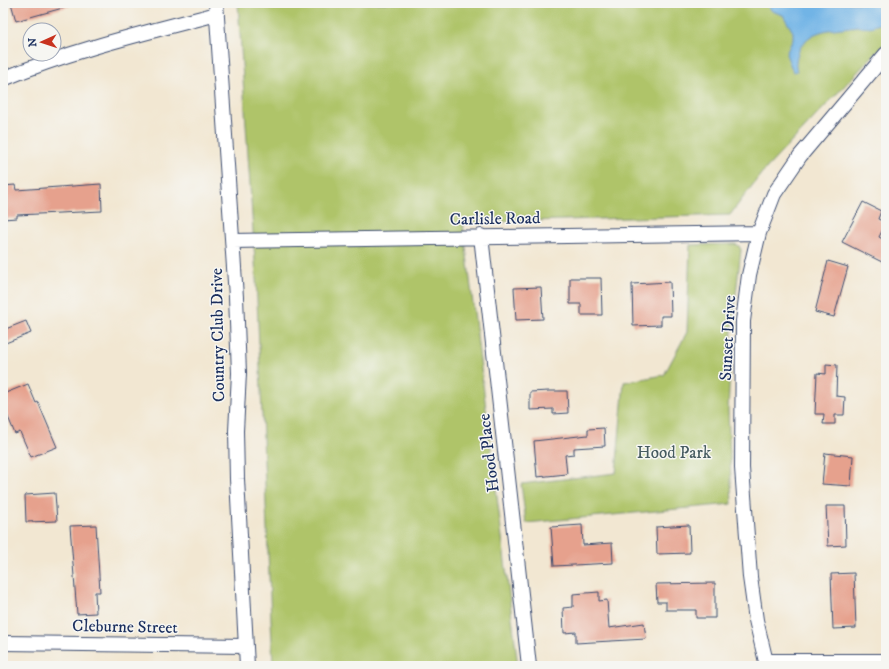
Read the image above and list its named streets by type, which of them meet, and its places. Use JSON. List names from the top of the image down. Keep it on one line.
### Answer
{"streets":{"street":["Carlisle Road","Country Club Drive","Sunset Drive","Hood Place","Cleburne Street"]},"crossings":[["Carlisle Road","Country Club Drive"],["Carlisle Road","Sunset Drive"],["Carlisle Road","Hood Place"],["Country Club Drive","Cleburne Street"]],"parks":["Hood Park"],"north":"left"}
